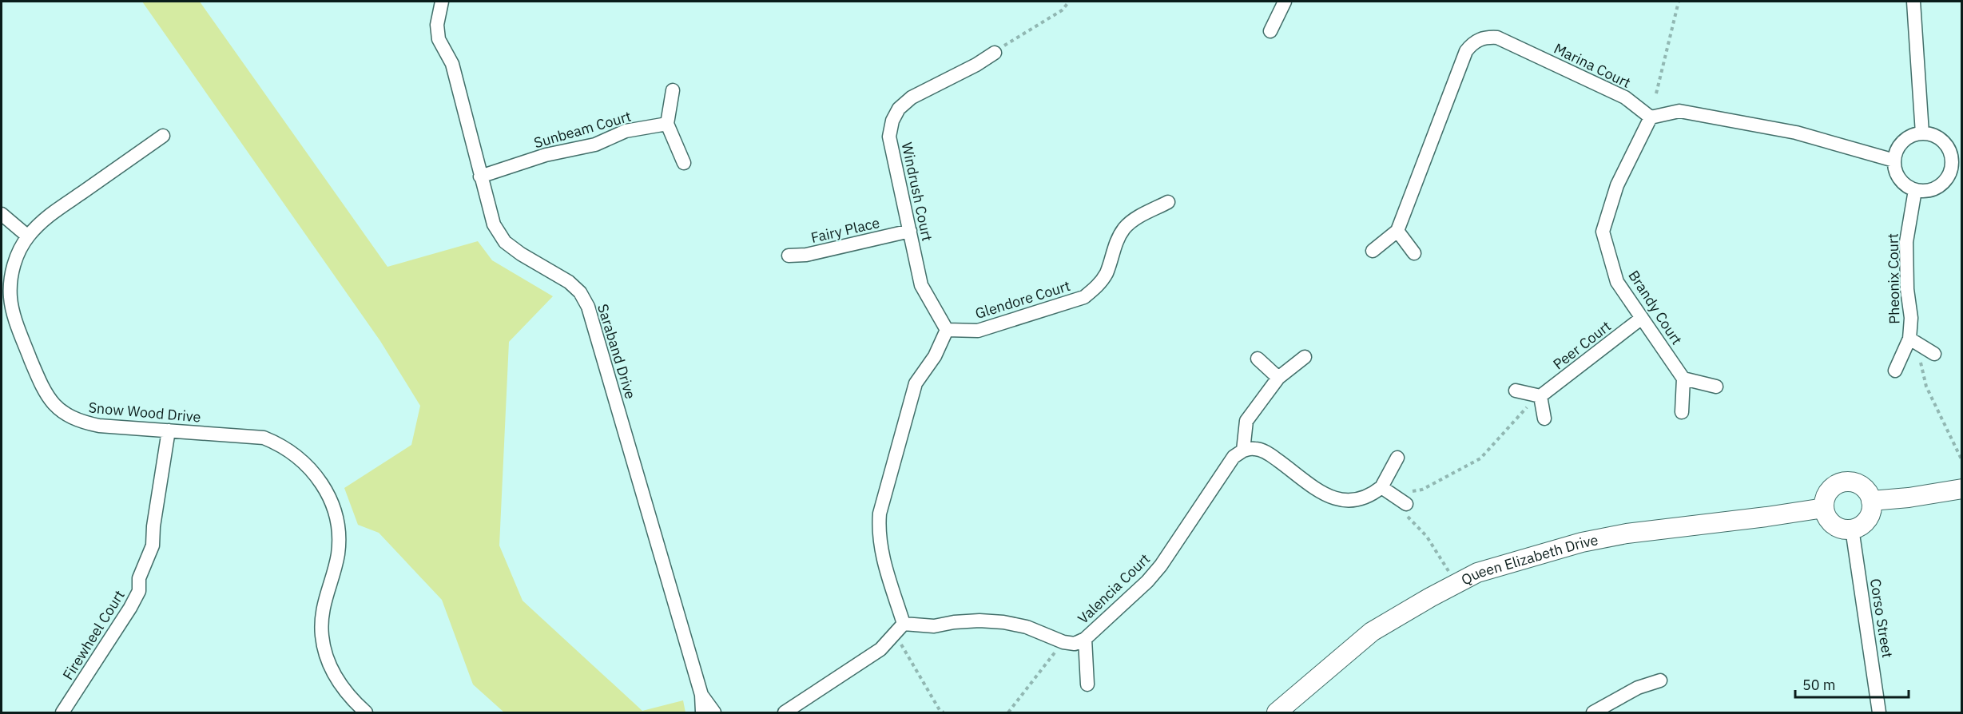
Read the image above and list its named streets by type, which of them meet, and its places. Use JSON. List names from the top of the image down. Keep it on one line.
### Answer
{"streets":{"street":["Marina Court","Sunbeam Court","Windrush Court","Fairy Place","Pheonix Court","Glendore Court","Brandy Court","Peer Court","Saraband Drive","Snow Wood Drive","Queen Elizabeth Drive","Valencia Court","Corso Street","Firewheel Court"]},"crossings":[["Marina Court","Brandy Court"],["Sunbeam Court","Saraband Drive"],["Windrush Court","Fairy Place"],["Windrush Court","Glendore Court"],["Brandy Court","Peer Court"],["Snow Wood Drive","Firewheel Court"],["Queen Elizabeth Drive","Corso Street"]],"scale_bar":"50 m"}
